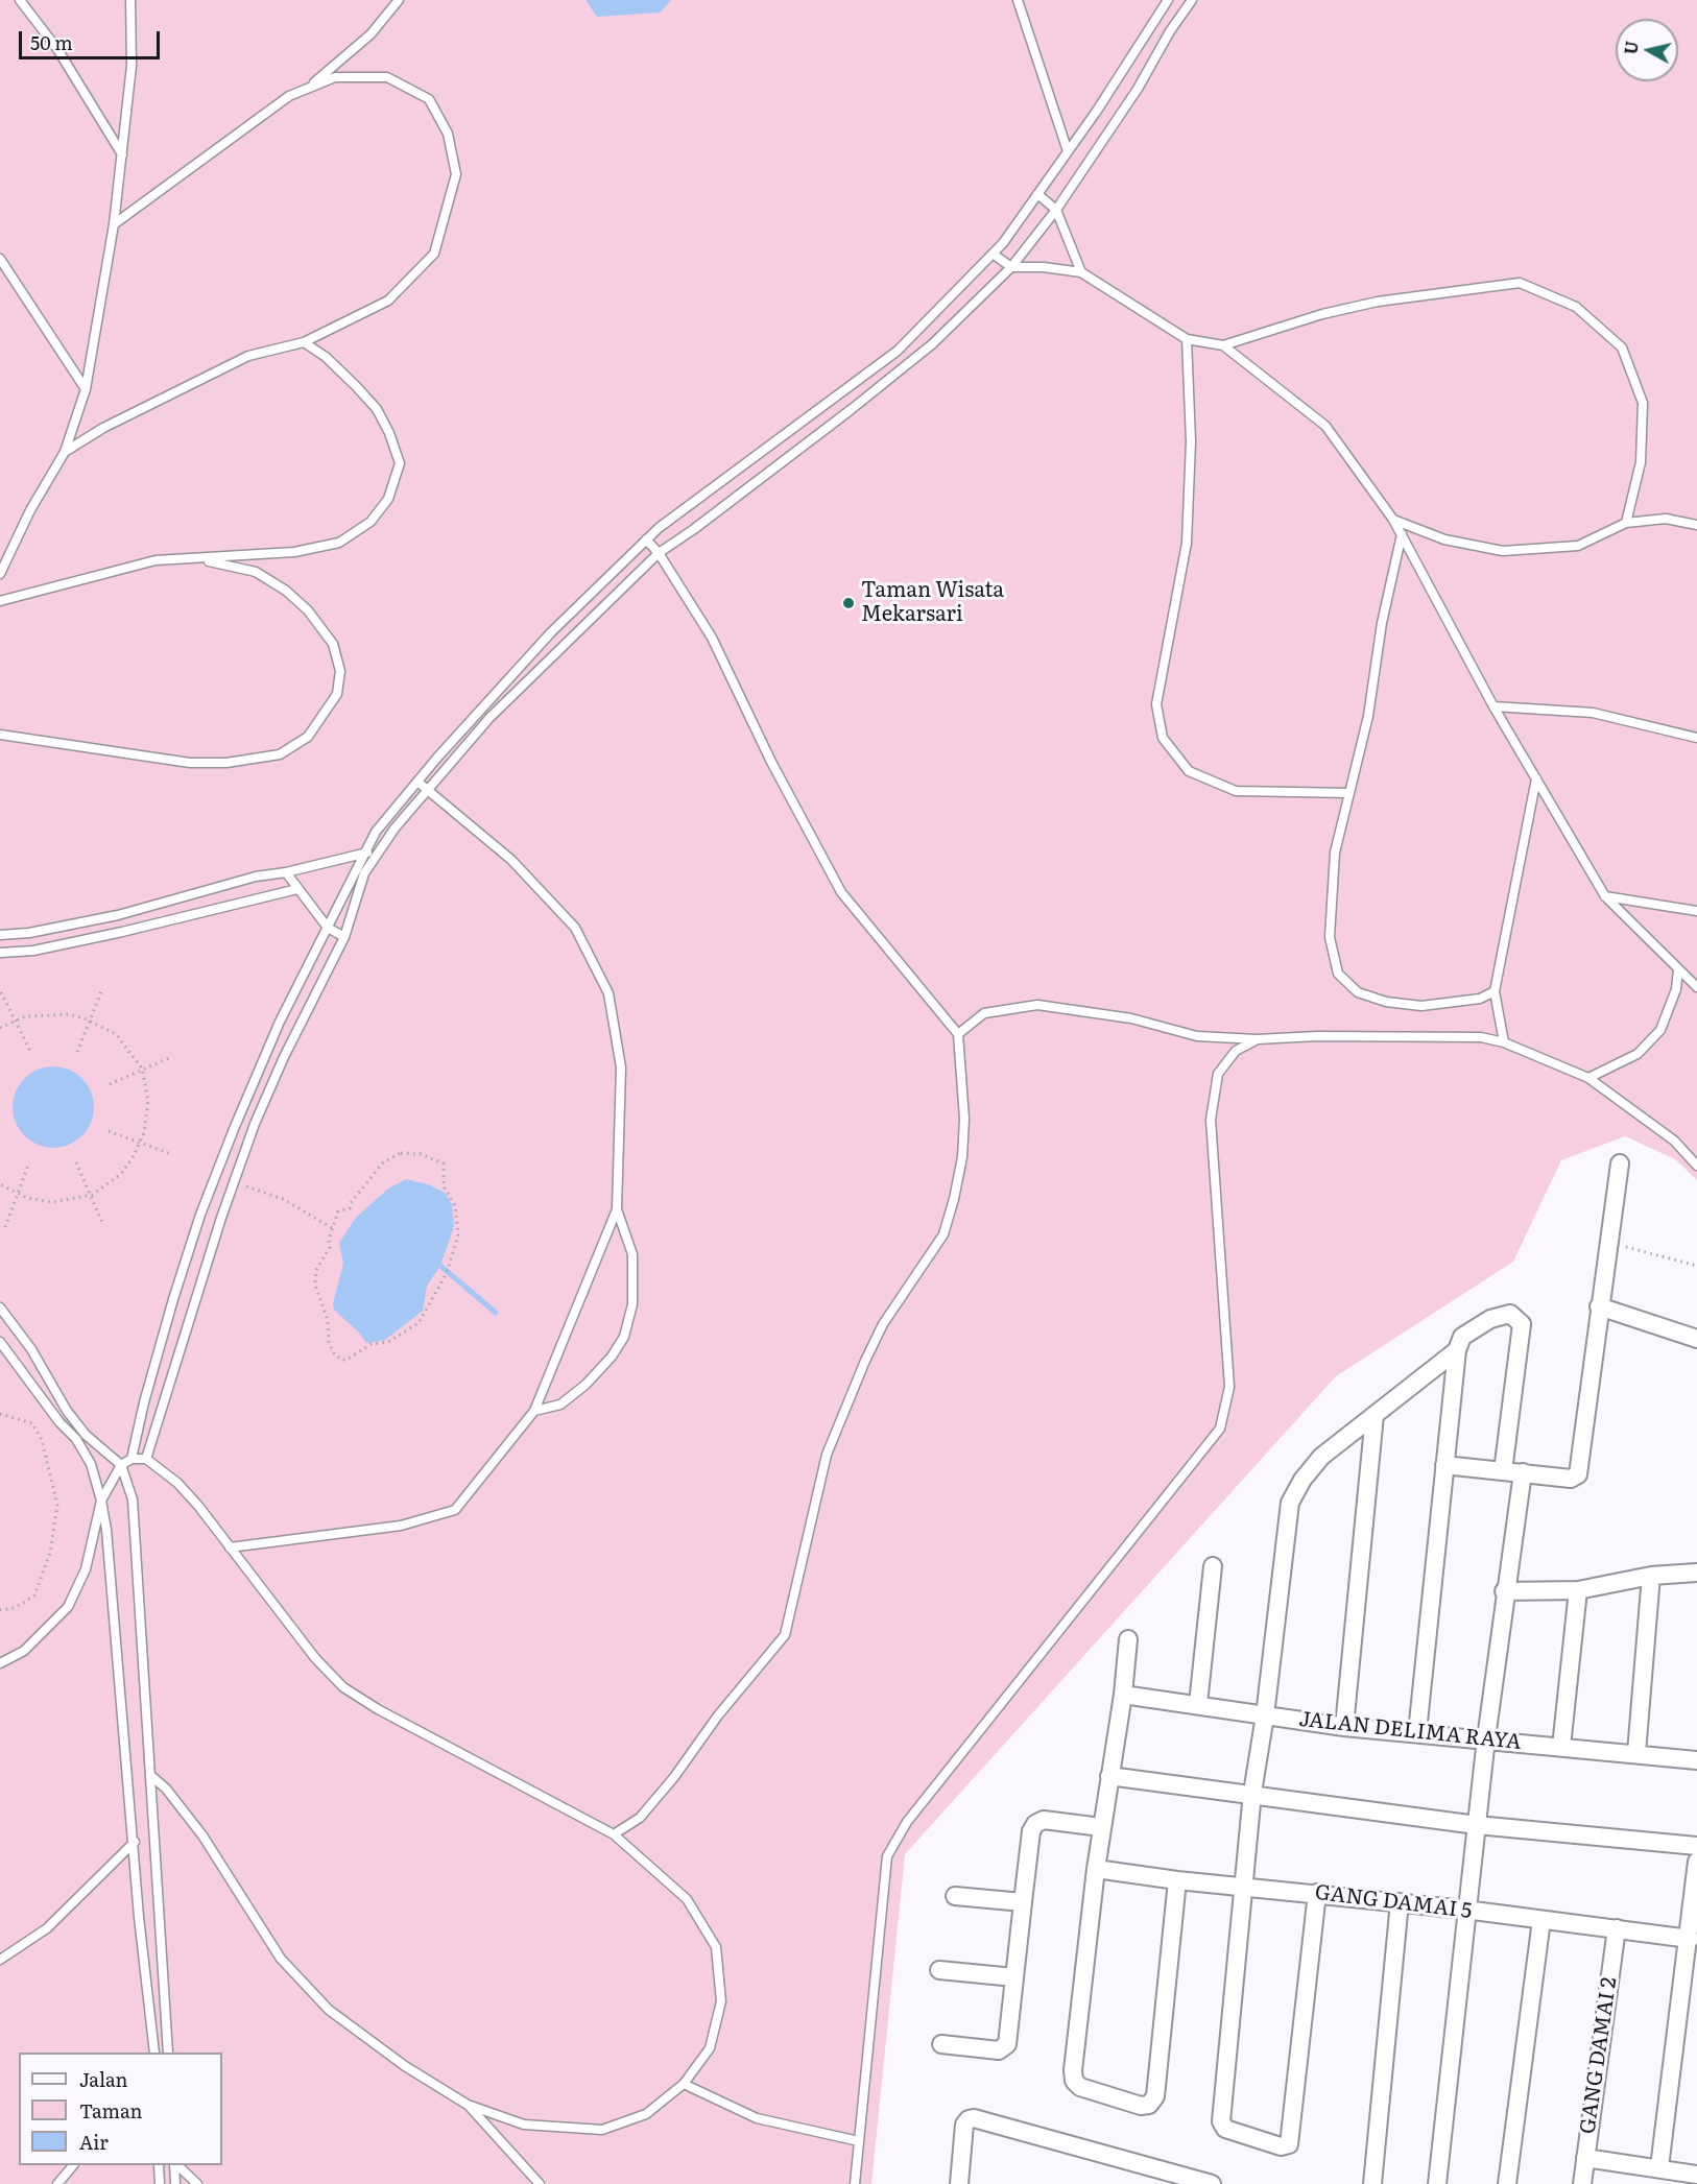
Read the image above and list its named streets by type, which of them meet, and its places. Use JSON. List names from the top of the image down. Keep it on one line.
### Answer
{"streets":{"street":["JALAN DELIMA RAYA","GANG DAMAI 5","GANG DAMAI 2"]},"crossings":[["GANG DAMAI 5","GANG DAMAI 2"]],"places":["Taman Wisata Mekarsari"],"legend":["Jalan","Taman","Air"],"scale_bar":"50 m","north":"left"}
